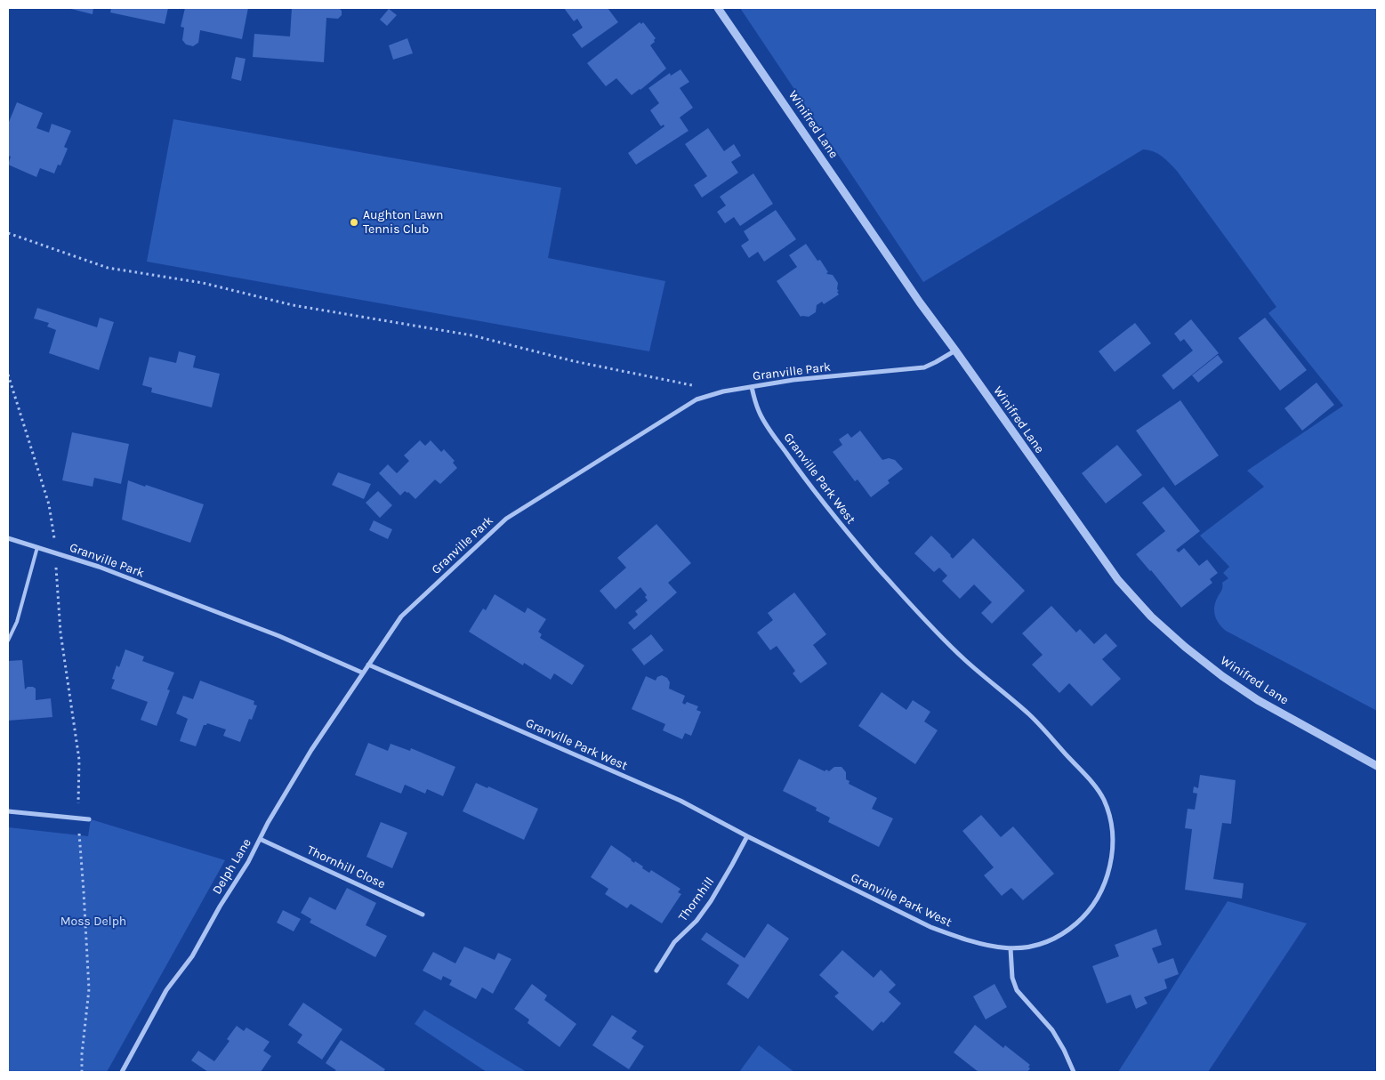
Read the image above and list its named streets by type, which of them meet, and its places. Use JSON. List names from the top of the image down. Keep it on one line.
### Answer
{"streets":{"street":["Winifred Lane","Granville Park","Granville Park West","Delph Lane","Thornhill Close","Thornhill"]},"crossings":[["Winifred Lane","Granville Park"],["Granville Park","Granville Park West"],["Granville Park","Delph Lane"],["Granville Park West","Thornhill"],["Delph Lane","Thornhill Close"]],"parks":["Moss Delph"],"places":["Aughton Lawn Tennis Club"]}
